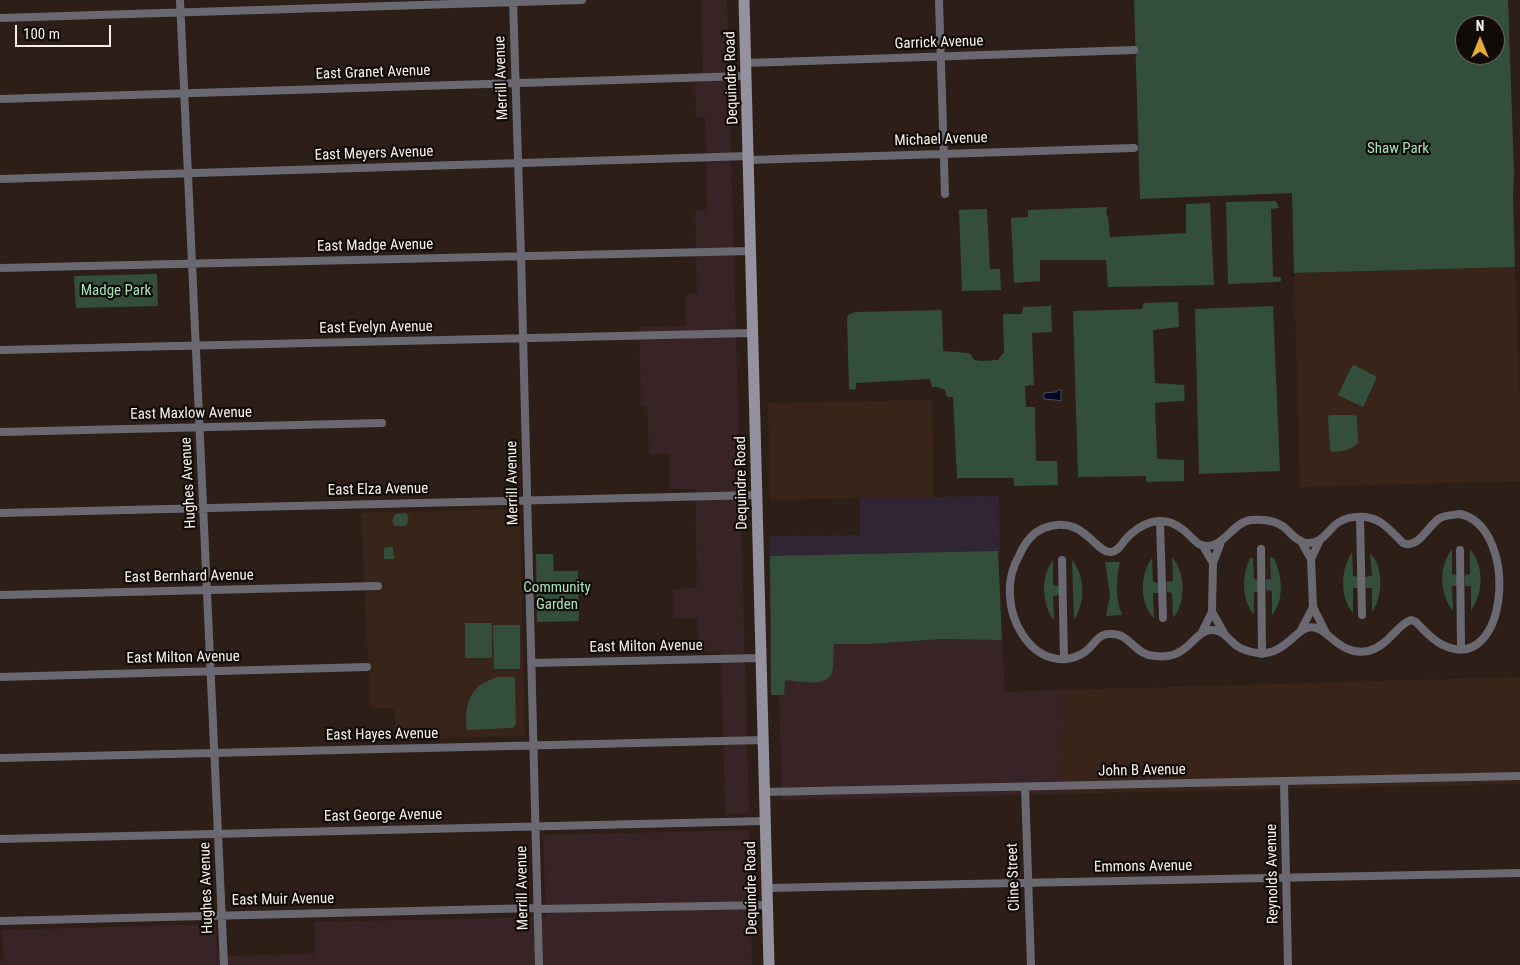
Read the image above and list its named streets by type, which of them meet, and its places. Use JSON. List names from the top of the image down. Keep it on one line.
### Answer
{"streets":{"main road":["Dequindre Road"],"street":["Garrick Avenue","East Granet Avenue","Merrill Avenue","Michael Avenue","East Meyers Avenue","East Madge Avenue","East Evelyn Avenue","East Maxlow Avenue","Hughes Avenue","East Elza Avenue","East Bernhard Avenue","East Milton Avenue","East Hayes Avenue","John B Avenue","East George Avenue","Emmons Avenue","Reynolds Avenue","Cline Street","East Muir Avenue"]},"crossings":[["Garrick Avenue","Dequindre Road"],["East Granet Avenue","Merrill Avenue"],["East Granet Avenue","Dequindre Road"],["East Granet Avenue","Hughes Avenue"],["Merrill Avenue","East Meyers Avenue"],["Merrill Avenue","East Madge Avenue"],["Merrill Avenue","East Evelyn Avenue"],["Merrill Avenue","East Elza Avenue"],["Merrill Avenue","East Milton Avenue"],["Merrill Avenue","East Hayes Avenue"],["Merrill Avenue","East George Avenue"],["Merrill Avenue","East Muir Avenue"],["Dequindre Road","Michael Avenue"],["Dequindre Road","East Meyers Avenue"],["Dequindre Road","East Madge Avenue"],["Dequindre Road","East Evelyn Avenue"],["Dequindre Road","East Elza Avenue"],["Dequindre Road","East Milton Avenue"],["Dequindre Road","East Hayes Avenue"],["Dequindre Road","John B Avenue"],["Dequindre Road","East George Avenue"],["Dequindre Road","Emmons Avenue"],["Dequindre Road","East Muir Avenue"],["Michael Avenue","East Meyers Avenue"],["East Meyers Avenue","Hughes Avenue"],["East Madge Avenue","Hughes Avenue"],["East Evelyn Avenue","Hughes Avenue"],["East Maxlow Avenue","Hughes Avenue"],["Hughes Avenue","East Elza Avenue"],["Hughes Avenue","East Bernhard Avenue"],["Hughes Avenue","East Milton Avenue"],["Hughes Avenue","East Hayes Avenue"],["Hughes Avenue","East George Avenue"],["Hughes Avenue","East Muir Avenue"],["John B Avenue","Reynolds Avenue"],["John B Avenue","Cline Street"],["Emmons Avenue","Reynolds Avenue"],["Emmons Avenue","Cline Street"]],"parks":["Shaw Park","Madge Park","Community Garden"],"scale_bar":"100 m","north":"top"}
